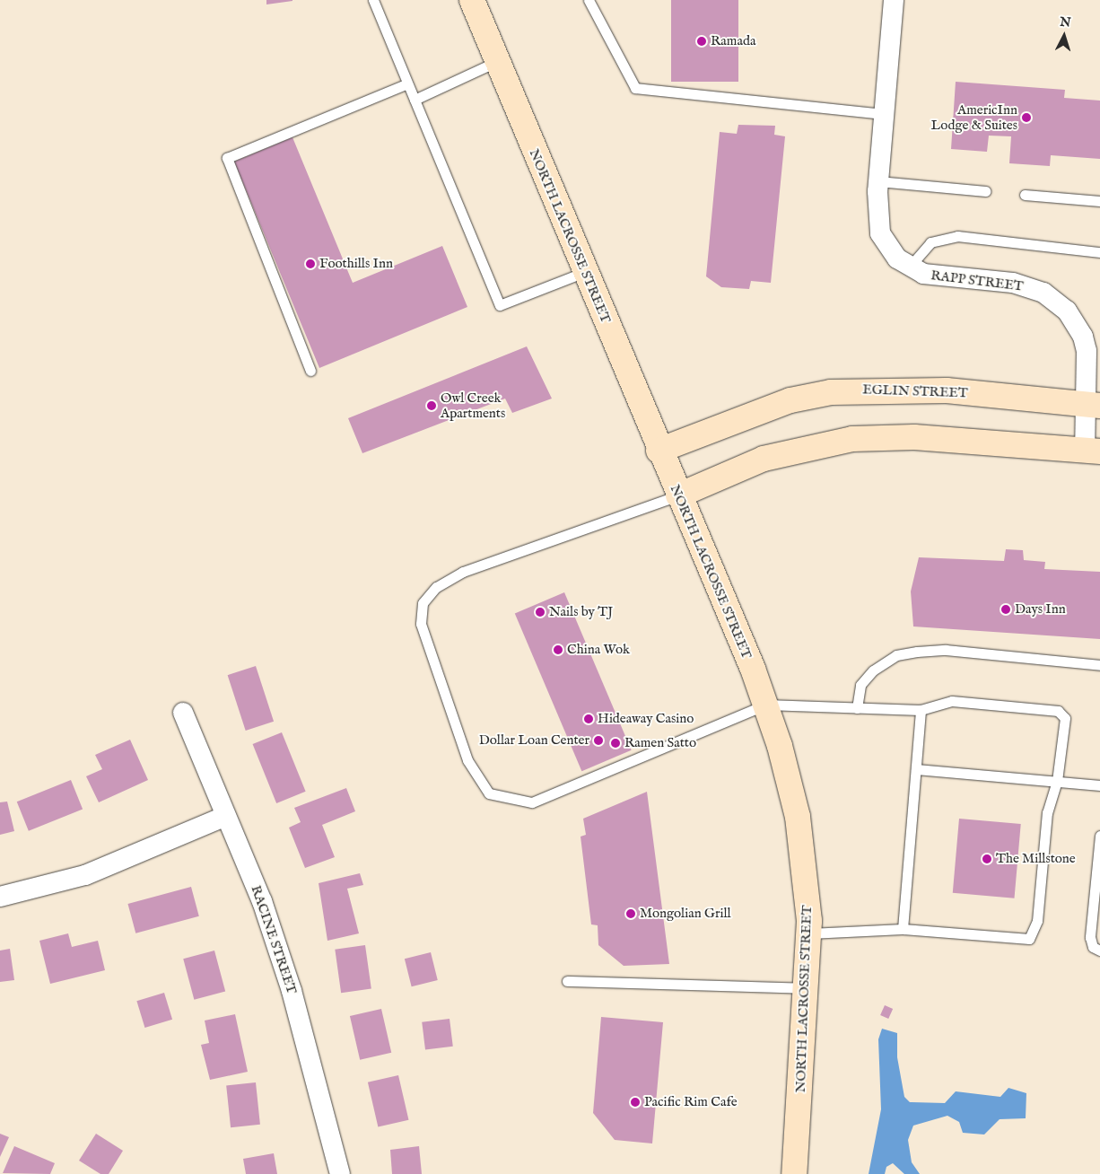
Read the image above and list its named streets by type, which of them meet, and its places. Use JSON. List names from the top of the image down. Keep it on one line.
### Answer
{"streets":{"main road":["NORTH LACROSSE STREET","EGLIN STREET"],"street":["RAPP STREET","RACINE STREET"]},"crossings":[["NORTH LACROSSE STREET","EGLIN STREET"],["RAPP STREET","EGLIN STREET"]],"places":["Ramada","AmericInn Lodge & Suites","Foothills Inn","Owl Creek Apartments","Days Inn","Nails by TJ","China Wok","Hideaway Casino","Dollar Loan Center","Ramen Satto","The Millstone","Mongolian Grill","Pacific Rim Cafe"],"north":"top"}
